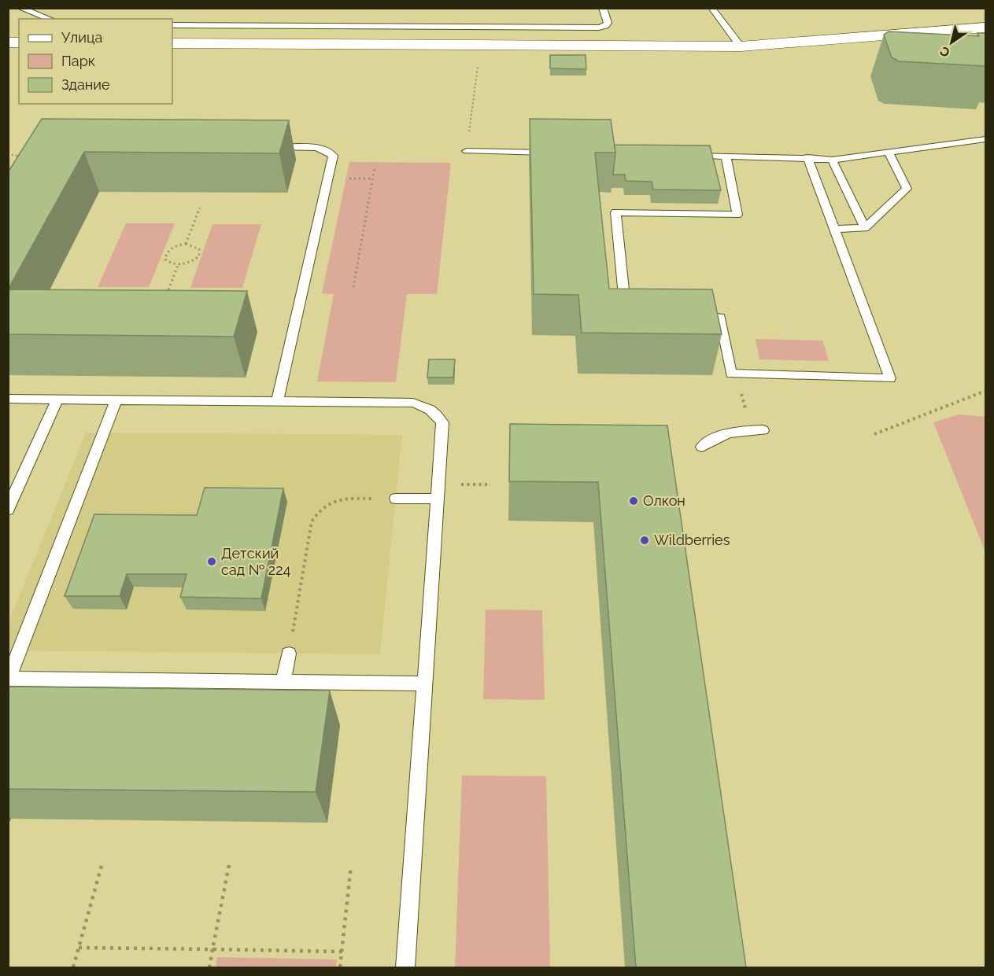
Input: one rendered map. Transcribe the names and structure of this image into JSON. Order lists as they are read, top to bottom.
{
  "places": ["Олкон", "Wildberries", "Детский сад № 224"],
  "legend": ["Улица", "Парк", "Здание"],
  "north": "bottom left"
}
